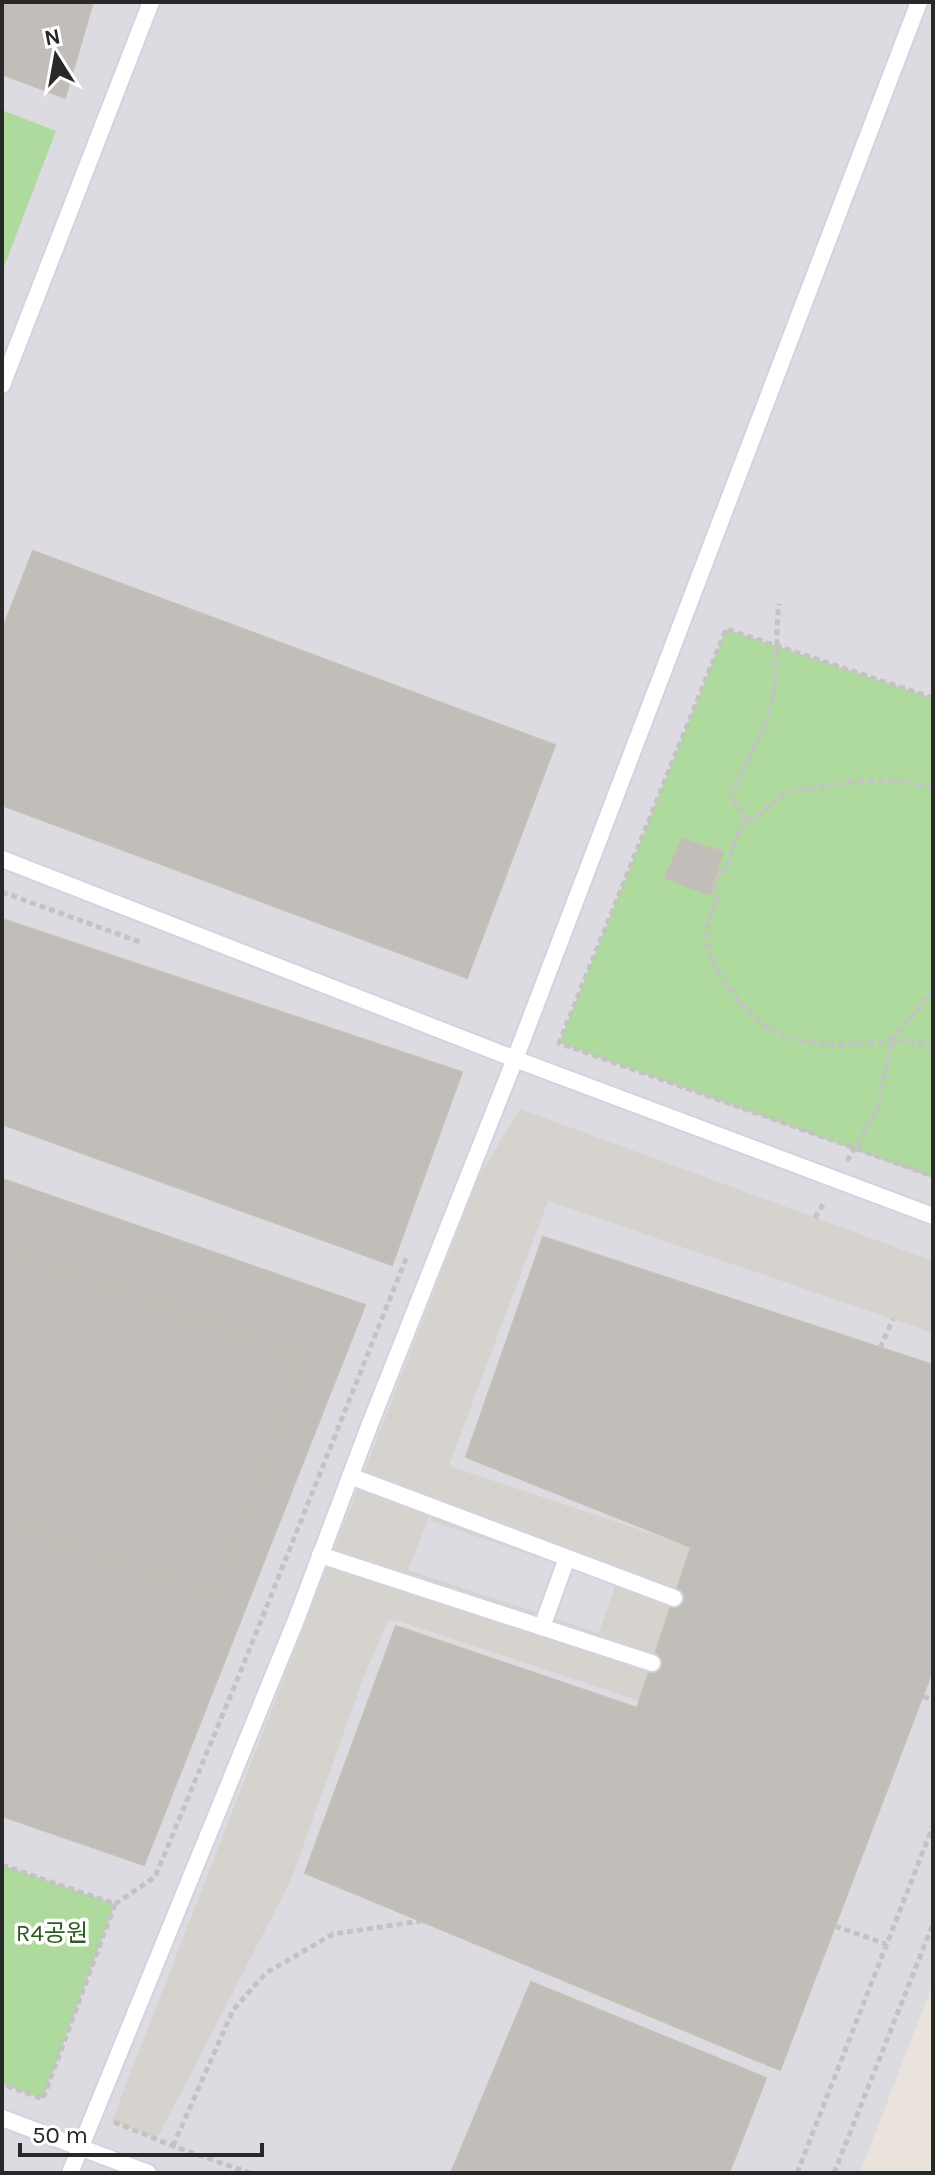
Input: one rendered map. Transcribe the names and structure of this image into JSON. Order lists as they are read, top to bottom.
{
  "parks": ["R4공원"],
  "scale_bar": "50 m",
  "north": "top"
}
